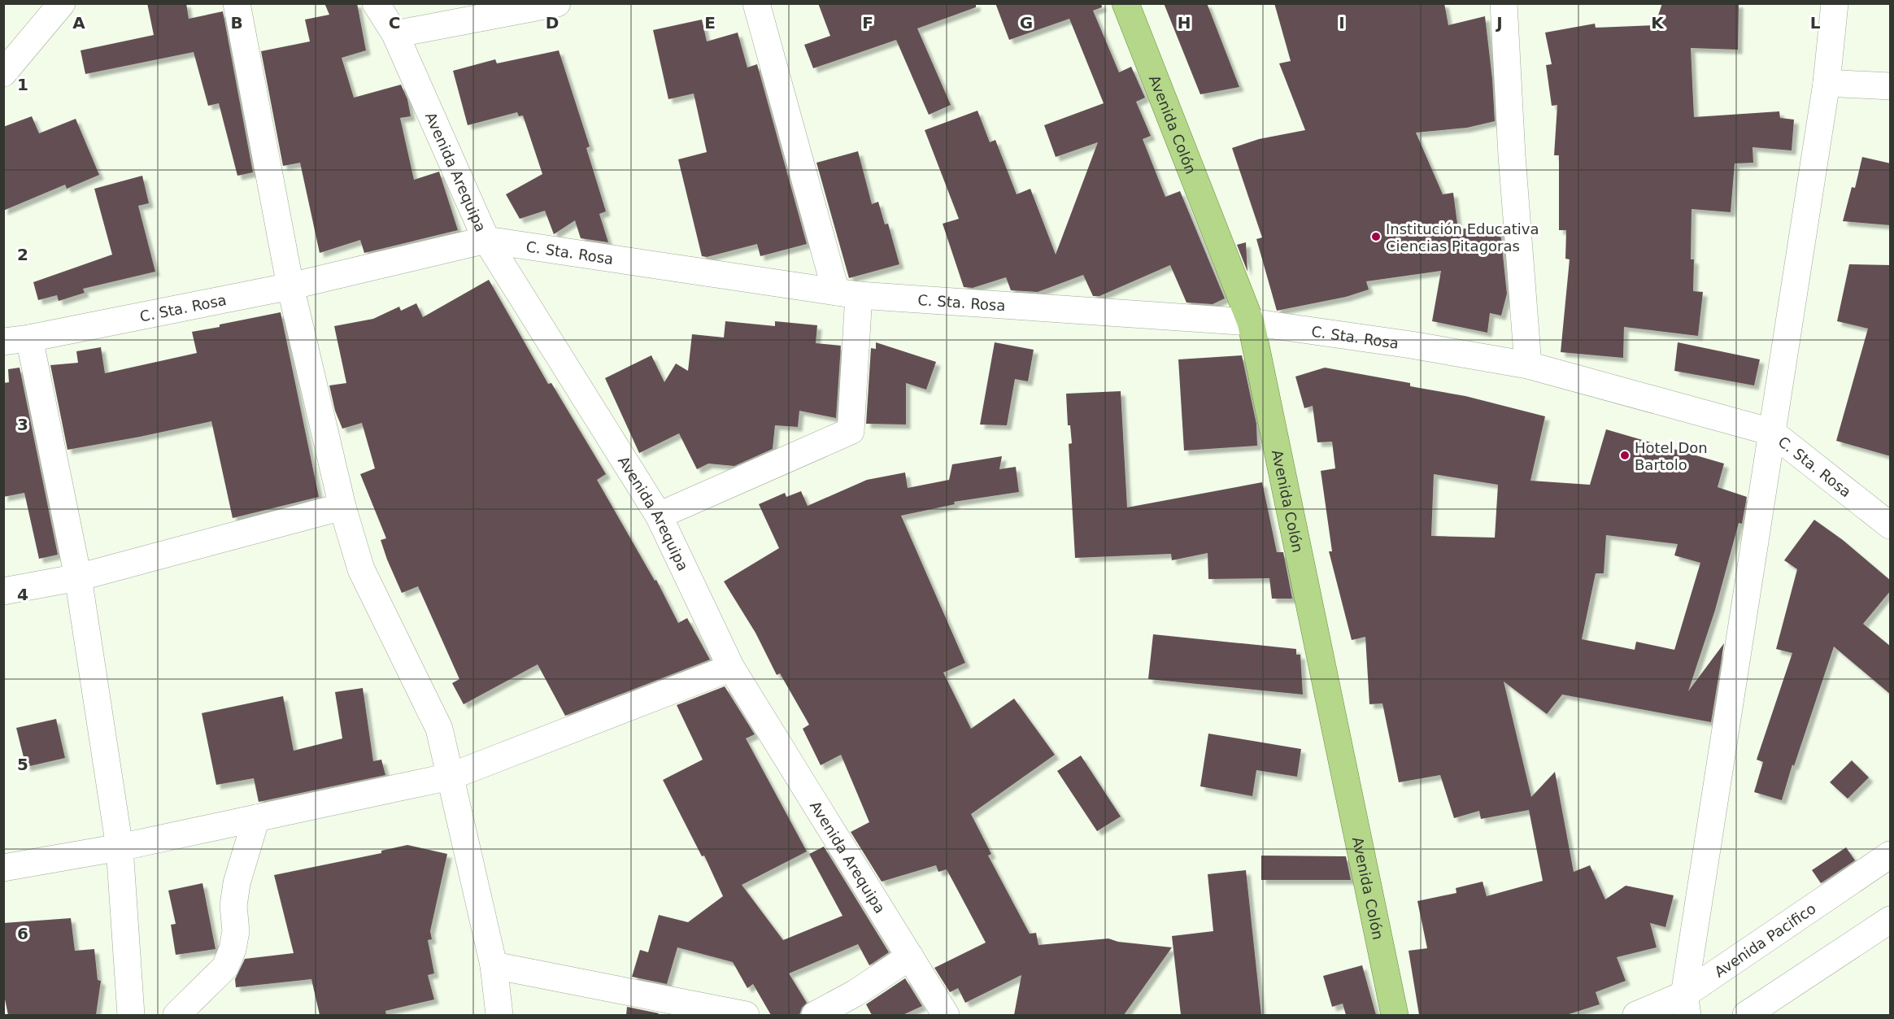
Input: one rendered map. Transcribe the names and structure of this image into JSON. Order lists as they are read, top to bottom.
{
  "streets": {
    "main road": ["Avenida Colón"],
    "street": ["Avenida Arequipa", "C. Sta. Rosa", "Avenida Pacifico"]
  },
  "crossings": [
    ["Avenida Colón", "C. Sta. Rosa"],
    ["Avenida Arequipa", "C. Sta. Rosa"]
  ],
  "places": ["Institución Educativa Ciencias Pitagoras", "Hotel Don Bartolo"],
  "grid": {
    "columns": [
      "A",
      "B",
      "C",
      "D",
      "E",
      "F",
      "G",
      "H",
      "I",
      "J",
      "K",
      "L"
    ],
    "rows": [
      "1",
      "2",
      "3",
      "4",
      "5",
      "6"
    ]
  }
}
